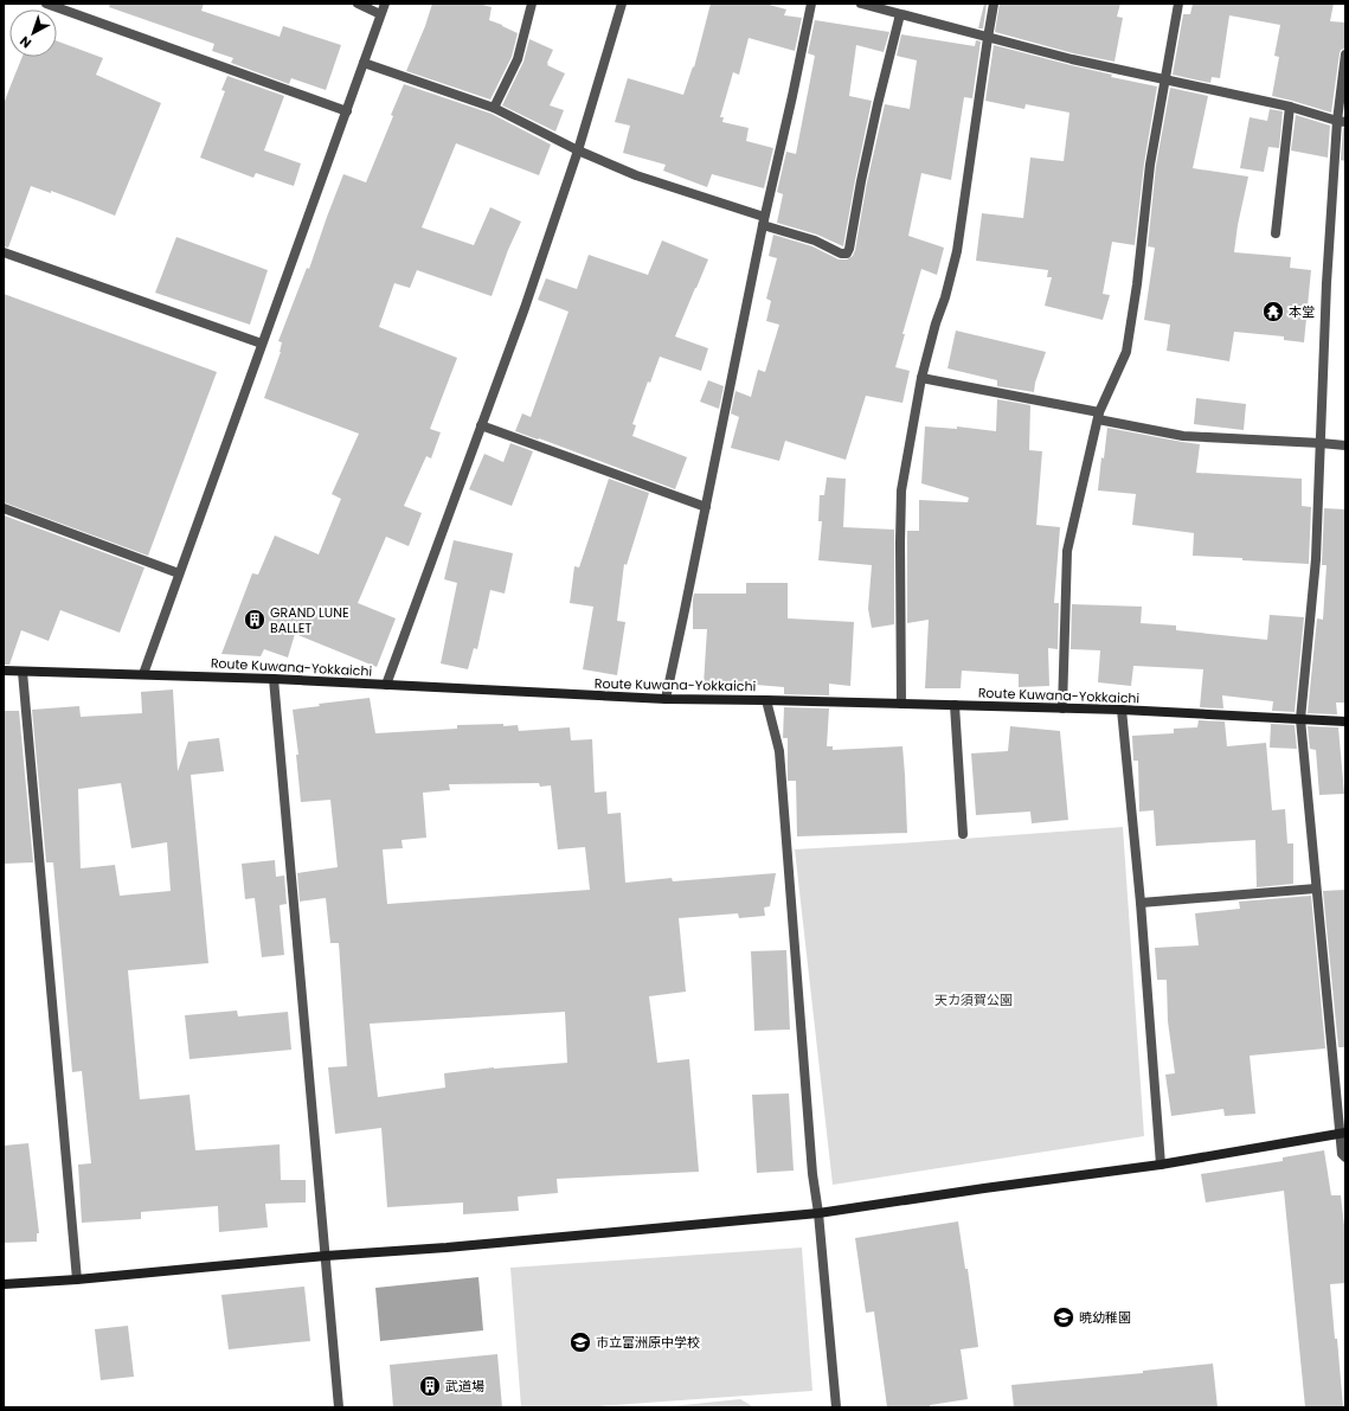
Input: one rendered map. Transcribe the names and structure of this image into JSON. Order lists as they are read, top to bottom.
{
  "streets": {
    "main road": ["Route Kuwana-Yokkaichi"]
  },
  "parks": ["天カ須賀公園"],
  "places": {
    "temple": ["本堂"],
    "building": ["GRAND LUNE BALLET", "武道場"],
    "school or university": ["暁幼稚園", "市立富洲原中学校"]
  },
  "north": "bottom left"
}
